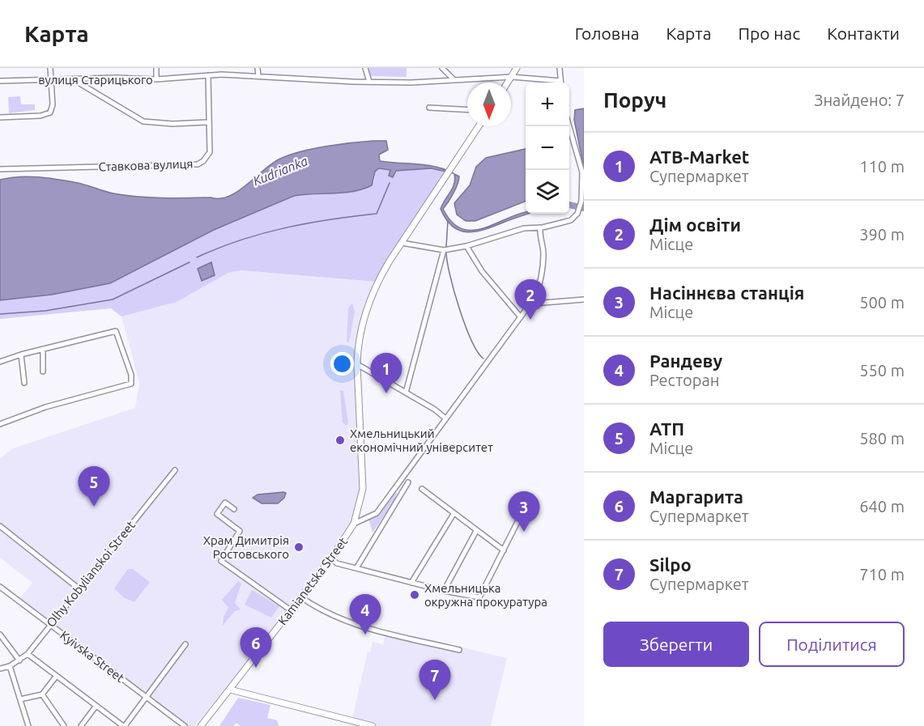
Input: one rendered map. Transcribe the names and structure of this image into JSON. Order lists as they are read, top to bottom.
{
  "streets": {
    "main road": ["Kamianetska Street"],
    "street": [
      "вулиця Старицького",
      "Ставкова вулиця",
      "Olhy Kobylianskoi Street",
      "Kyivska Street"
    ]
  },
  "crossings": [
    ["вулиця Старицького", "Ставкова вулиця"],
    ["Olhy Kobylianskoi Street", "Kyivska Street"]
  ],
  "water": ["Kudrianka"],
  "places": ["Хмельницький економічний університет", "Храм Димитрія Ростовського", "Хмельницька окружна прокуратура"],
  "north": "bottom",
  "page": {
    "header": "Карта",
    "nav": [
      "Головна",
      "Карта",
      "Про нас",
      "Контакти"
    ],
    "heading": ["Поруч", "Знайдено: 7"],
    "map_buttons": ["+", "−"],
    "list": [
      {
        "mark": "1",
        "name": "ATB-Market",
        "note": "Супермаркет",
        "value": "110 m"
      },
      {
        "mark": "2",
        "name": "Дім освіти",
        "note": "Місце",
        "value": "390 m"
      },
      {
        "mark": "3",
        "name": "Насіннєва станція",
        "note": "Місце",
        "value": "500 m"
      },
      {
        "mark": "4",
        "name": "Рандеву",
        "note": "Ресторан",
        "value": "550 m"
      },
      {
        "mark": "5",
        "name": "АТП",
        "note": "Місце",
        "value": "580 m"
      },
      {
        "mark": "6",
        "name": "Маргарита",
        "note": "Супермаркет",
        "value": "640 m"
      },
      {
        "mark": "7",
        "name": "Silpo",
        "note": "Супермаркет",
        "value": "710 m"
      }
    ],
    "pins": [
      "2",
      "1",
      "5",
      "3",
      "4",
      "6",
      "7"
    ],
    "buttons": ["Зберегти", "Поділитися"]
  }
}
